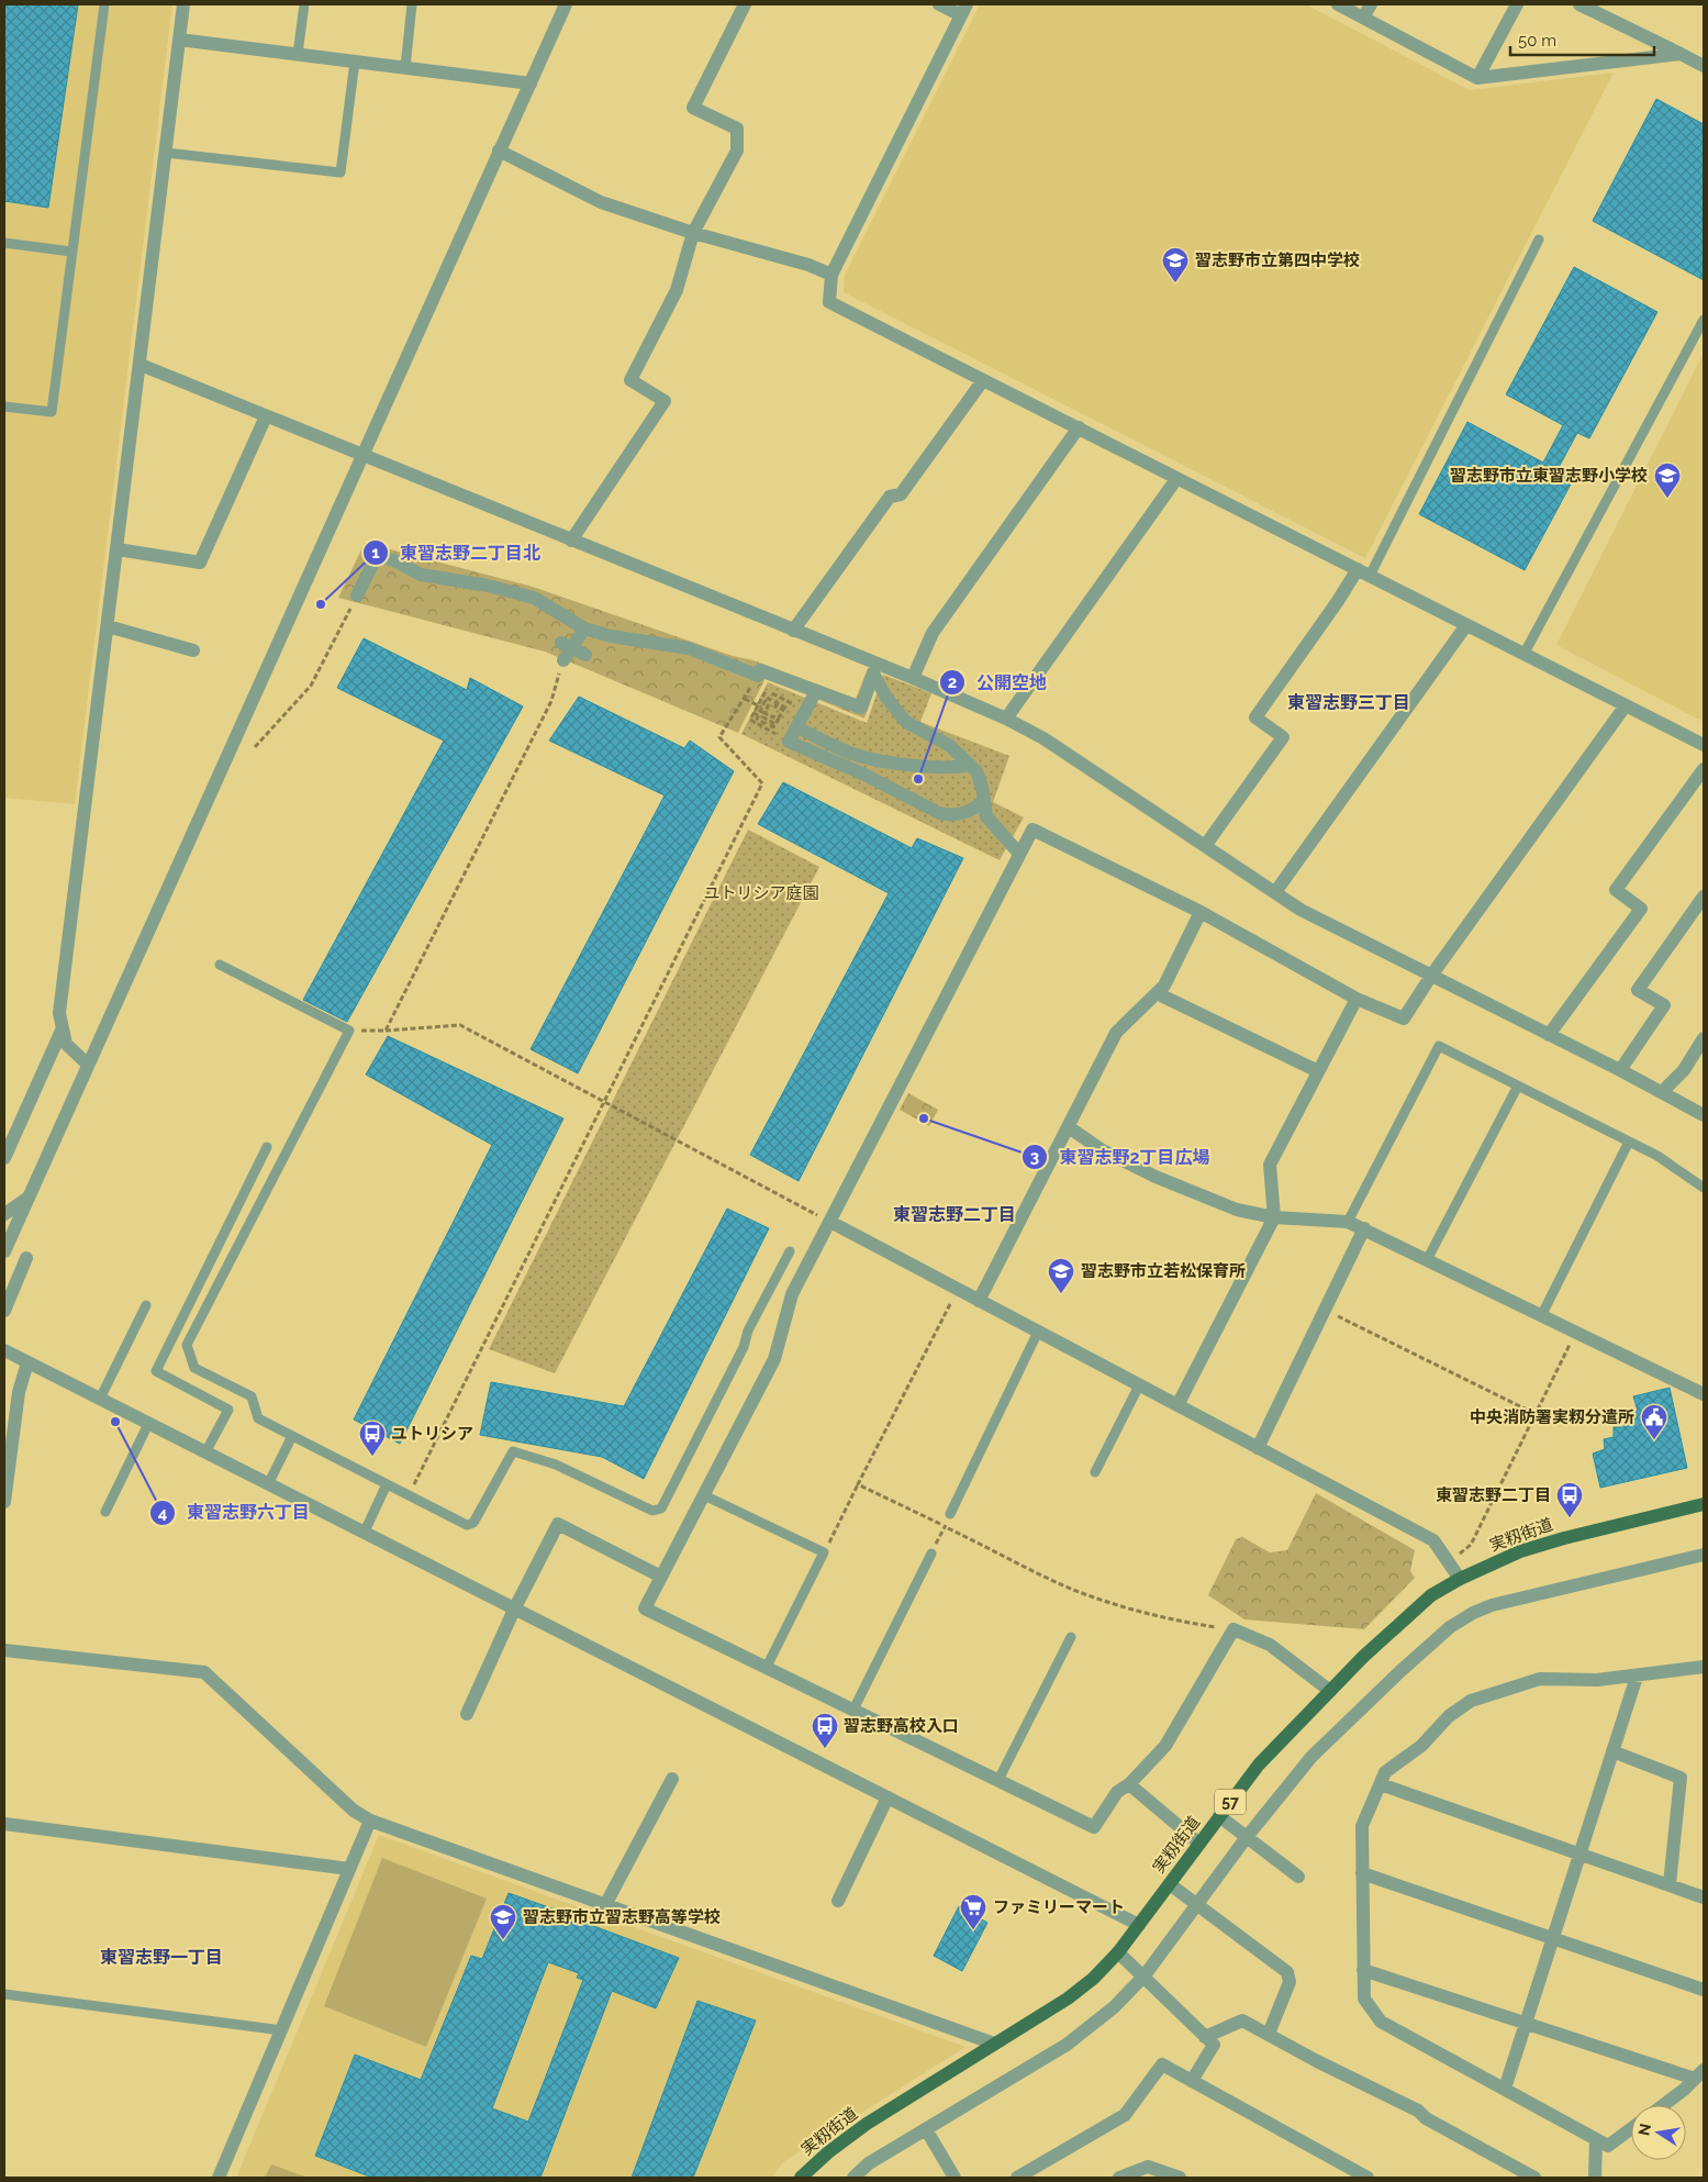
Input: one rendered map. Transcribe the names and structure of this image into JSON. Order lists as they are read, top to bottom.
{
  "streets": {
    "main road": ["実籾街道", "57"]
  },
  "districts": ["東習志野三丁目", "東習志野二丁目", "東習志野一丁目"],
  "parks": ["ユトリシア庭園"],
  "places": {
    "school or university": [
      "習志野市立第四中学校",
      "習志野市立東習志野小学校",
      "習志野市立若松保育所",
      "習志野市立習志野高等学校"
    ],
    "other": [
      "東習志野二丁目北",
      "公開空地",
      "東習志野2丁目広場",
      "東習志野六丁目"
    ],
    "public building": ["中央消防署実籾分遣所"],
    "bus stop": ["ユトリシア", "東習志野二丁目", "習志野高校入口"],
    "supermarket": ["ファミリーマート"]
  },
  "scale_bar": "50 m",
  "north": "left"
}
